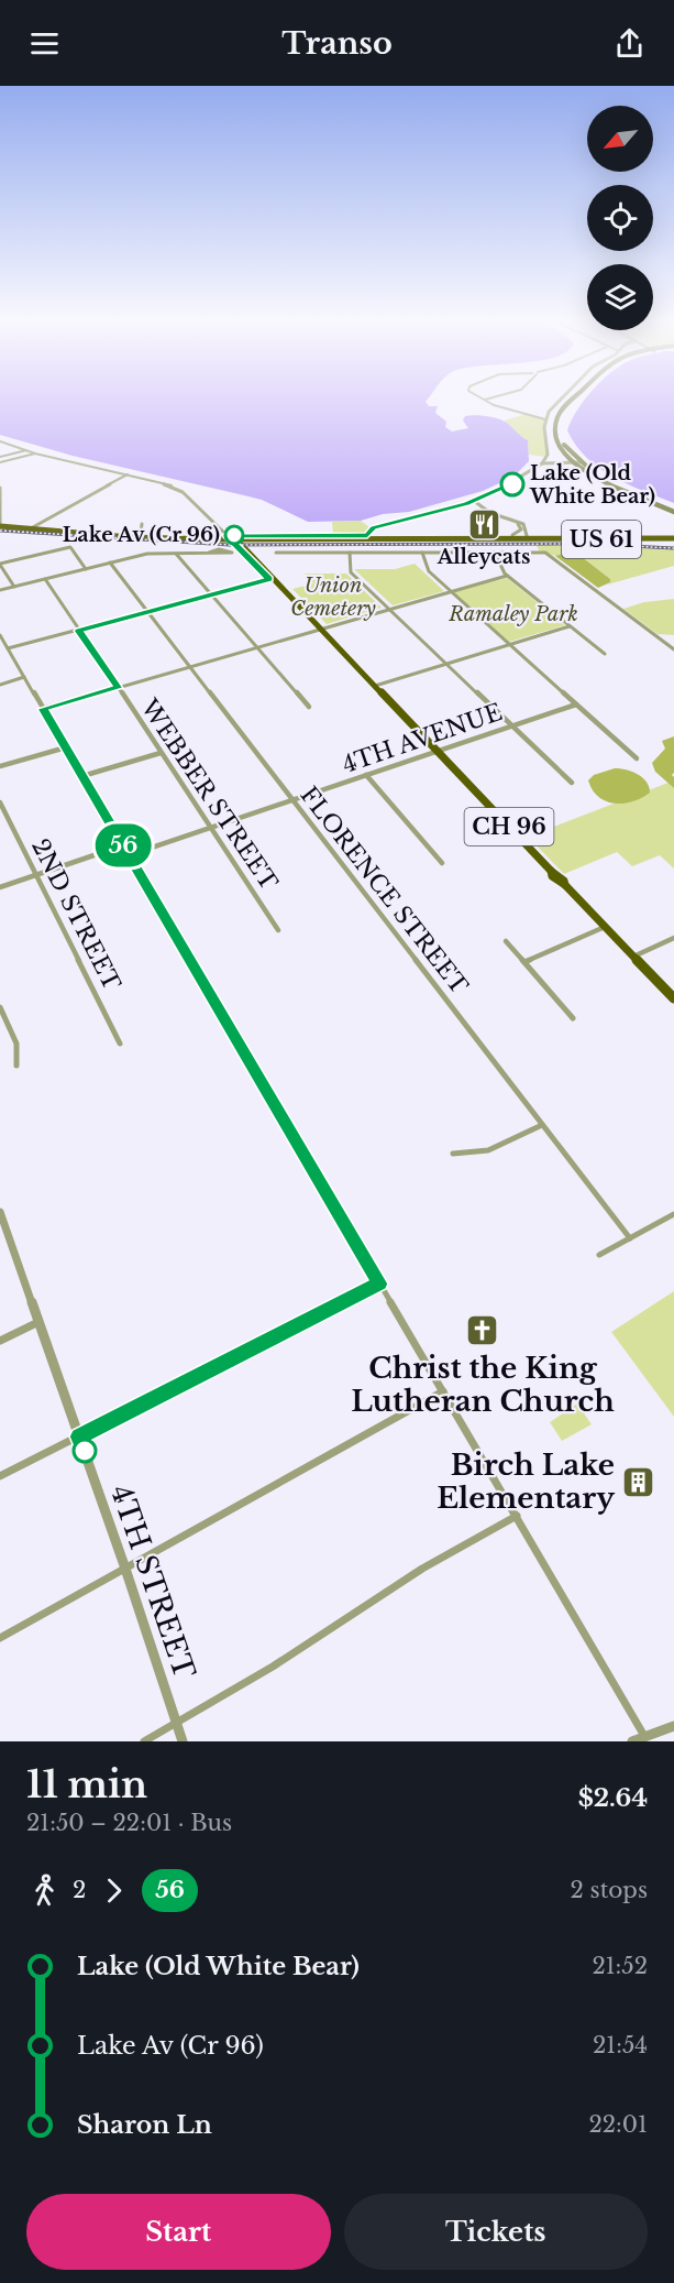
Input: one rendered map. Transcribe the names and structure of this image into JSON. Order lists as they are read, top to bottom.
{
  "streets": {
    "main road": ["US 61", "CH 96"],
    "street": [
      "4TH AVENUE",
      "WEBBER STREET",
      "FLORENCE STREET",
      "2ND STREET",
      "4TH STREET"
    ]
  },
  "crossings": [
    ["US 61", "CH 96"],
    ["4TH AVENUE", "WEBBER STREET"],
    ["4TH AVENUE", "CH 96"],
    ["4TH AVENUE", "FLORENCE STREET"]
  ],
  "parks": ["Union Cemetery", "Ramaley Park"],
  "places": {
    "other": ["Lake (Old White Bear)", "Lake Av (Cr 96)"],
    "restaurant": ["Alleycats"],
    "church": ["Christ the King Lutheran Church"],
    "building": ["Birch Lake Elementary"]
  },
  "lines": ["bus line 56"],
  "north": "bottom left",
  "page": {
    "header": "Transo",
    "on_map": "56",
    "heading": ["11 min", "21:50 – 22:01 · Bus", "$2.64"],
    "legs": ["2", "56", "2 stops"],
    "list": [
      {
        "name": "Lake (Old White Bear)",
        "value": "21:52"
      },
      {
        "name": "Lake Av (Cr 96)",
        "value": "21:54"
      },
      {
        "name": "Sharon Ln",
        "value": "22:01"
      }
    ],
    "buttons": ["Start", "Tickets"]
  }
}
